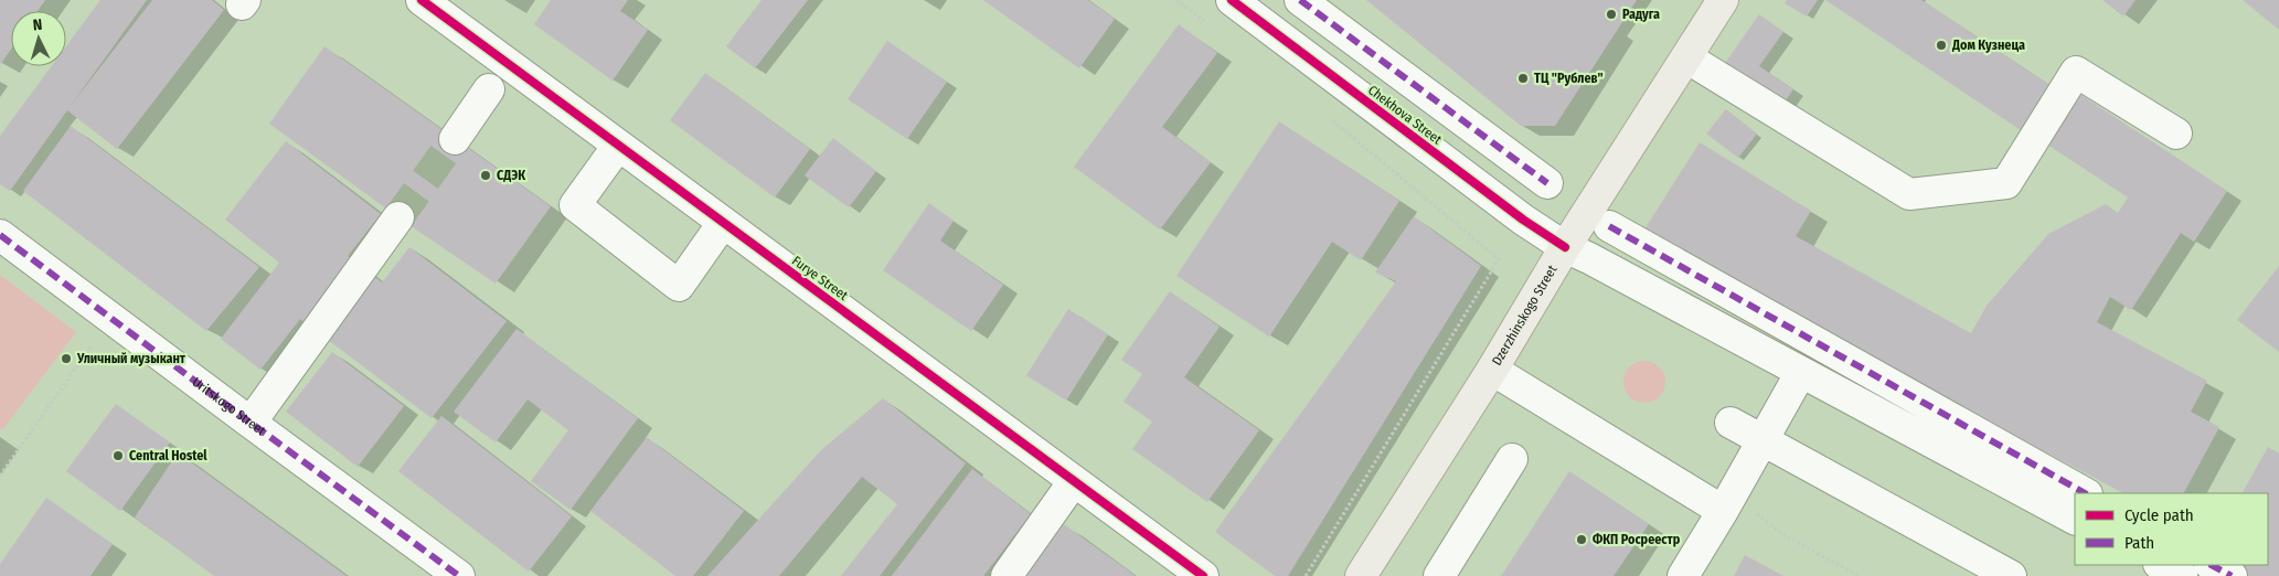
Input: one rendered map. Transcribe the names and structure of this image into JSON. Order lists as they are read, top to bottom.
{
  "streets": {
    "main road": ["Dzerzhinskogo Street"],
    "street": ["Chekhova Street", "Furye Street", "Uritskogo Street"]
  },
  "crossings": [
    ["Chekhova Street", "Dzerzhinskogo Street"]
  ],
  "places": [
    "Радуга",
    "Дом Кузнеца",
    "ТЦ \"Рублев\"",
    "СДЭК",
    "Уличный музыкант",
    "Central Hostel",
    "ФКП Росреестр"
  ],
  "legend": ["Cycle path", "Path"],
  "north": "top"
}
